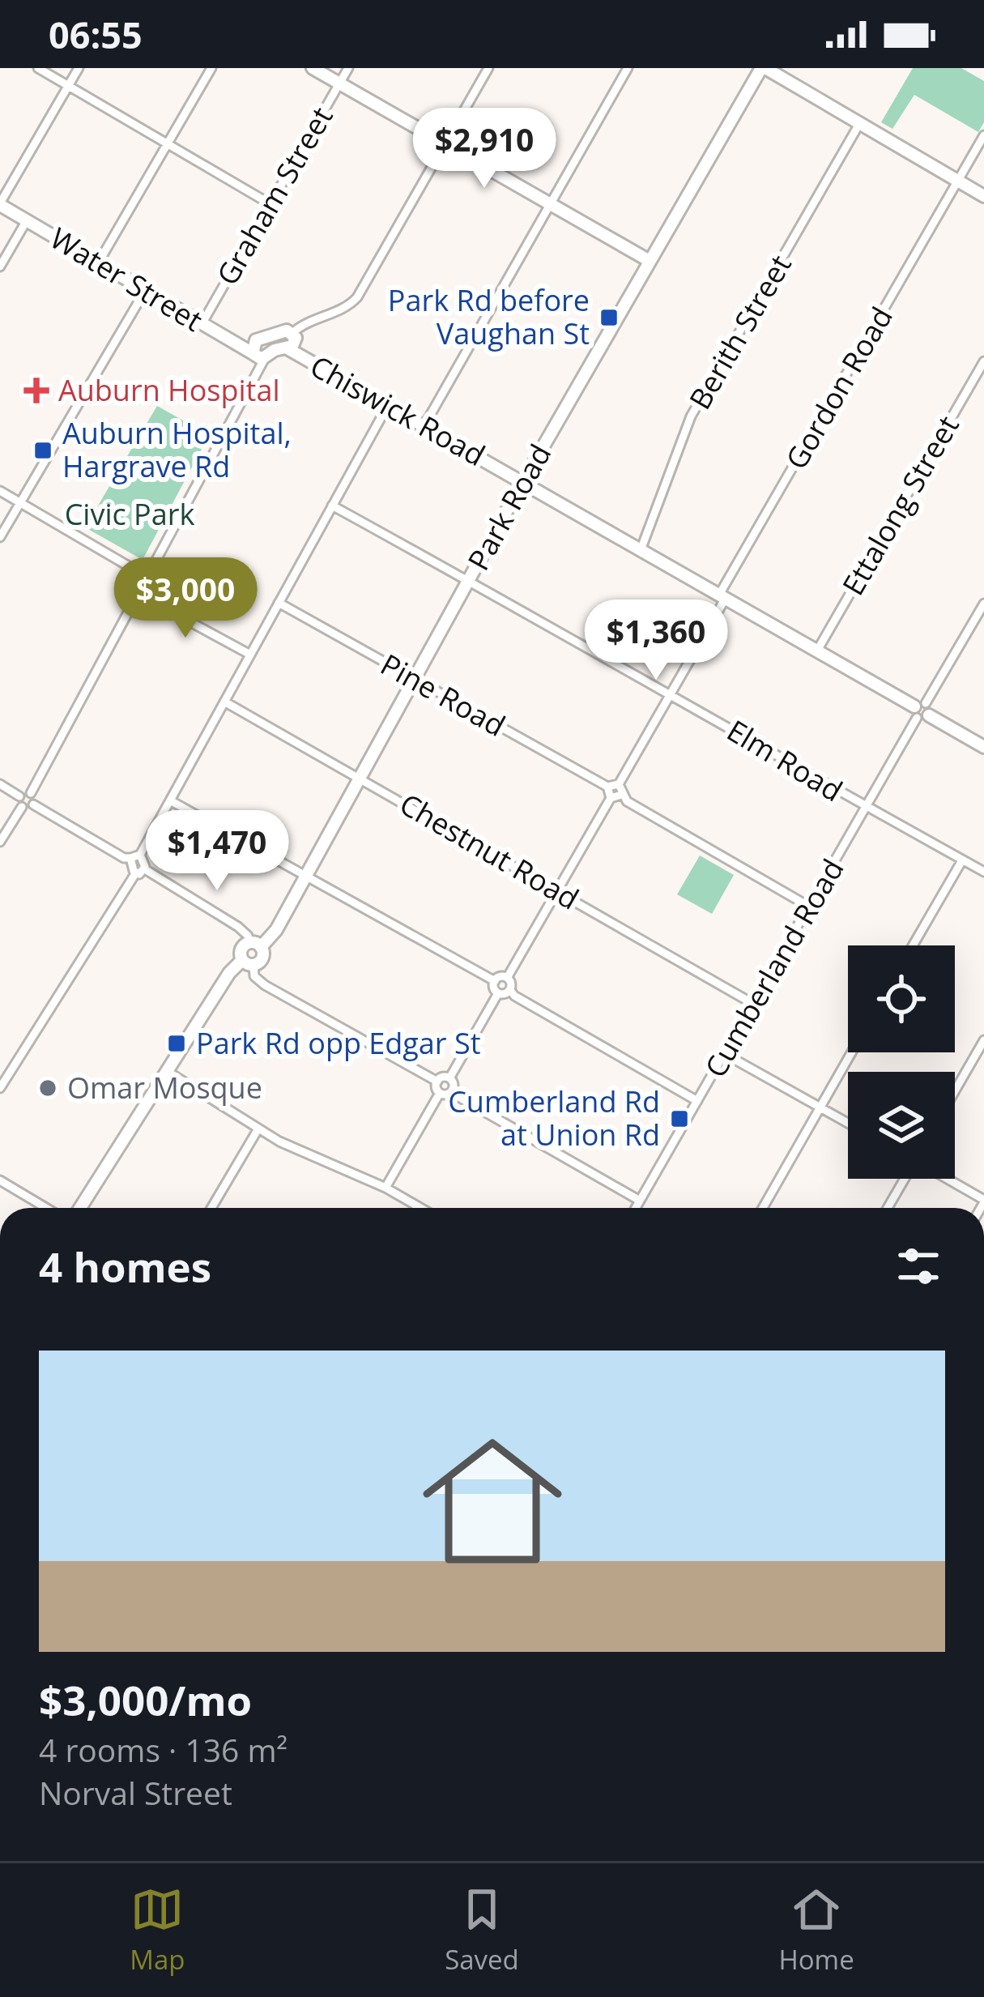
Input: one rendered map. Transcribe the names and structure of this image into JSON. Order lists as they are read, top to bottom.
{
  "streets": {
    "street": [
      "Graham Street",
      "Water Street",
      "Berith Street",
      "Gordon Road",
      "Chiswick Road",
      "Ettalong Street",
      "Park Road",
      "Pine Road",
      "Elm Road",
      "Chestnut Road",
      "Cumberland Road"
    ]
  },
  "crossings": [
    ["Graham Street", "Water Street"],
    ["Berith Street", "Chiswick Road"],
    ["Gordon Road", "Chiswick Road"],
    ["Gordon Road", "Elm Road"],
    ["Chiswick Road", "Ettalong Street"],
    ["Chiswick Road", "Park Road"],
    ["Chiswick Road", "Cumberland Road"],
    ["Park Road", "Pine Road"],
    ["Park Road", "Elm Road"],
    ["Park Road", "Chestnut Road"],
    ["Elm Road", "Cumberland Road"],
    ["Chestnut Road", "Cumberland Road"]
  ],
  "parks": ["Civic Park"],
  "places": {
    "transit": [
      "Park Rd before Vaughan St",
      "Auburn Hospital, Hargrave Rd",
      "Park Rd opp Edgar St",
      "Cumberland Rd at Union Rd"
    ],
    "health": ["Auburn Hospital"],
    "other": ["Omar Mosque"]
  },
  "page": {
    "status": "06:55",
    "price": [
      "$2,910",
      "$3,000",
      "$1,360",
      "$1,470"
    ],
    "heading": "4 homes",
    "list": [
      {
        "name": "$3,000/mo",
        "note": "4 rooms · 136 m² · Norval Street"
      }
    ],
    "tabs": ["Map", "Saved", "Home"]
  }
}
